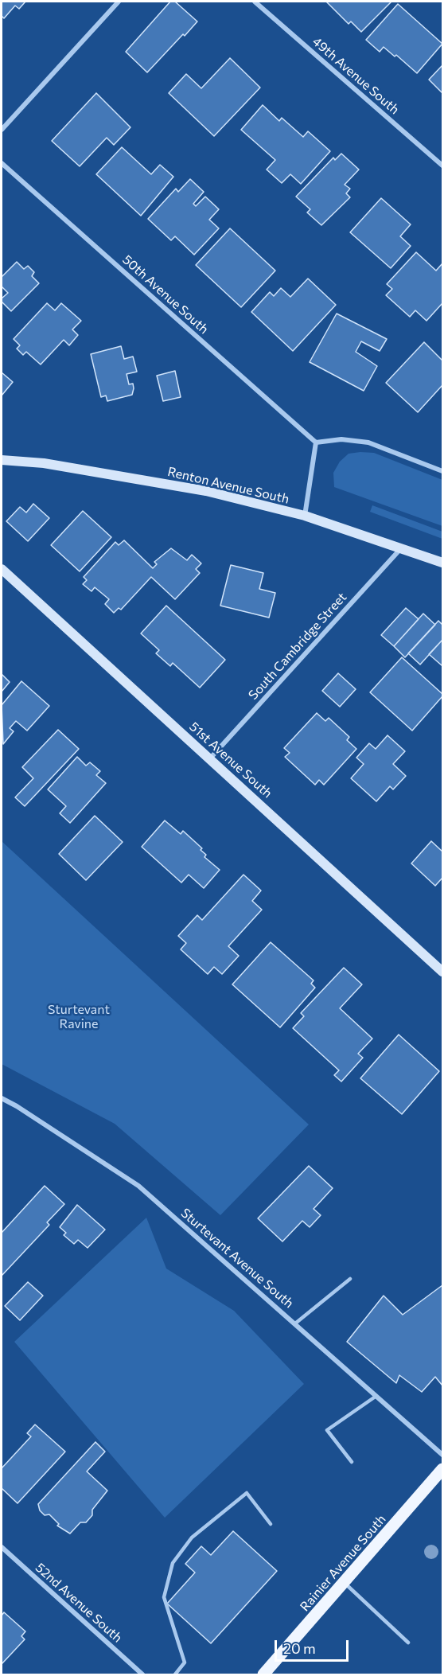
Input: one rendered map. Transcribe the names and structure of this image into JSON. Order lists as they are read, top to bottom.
{
  "streets": {
    "main road": ["Rainier Avenue South"],
    "street": [
      "49th Avenue South",
      "50th Avenue South",
      "Renton Avenue South",
      "South Cambridge Street",
      "51st Avenue South",
      "Sturtevant Avenue South",
      "52nd Avenue South"
    ]
  },
  "crossings": [
    ["Renton Avenue South", "South Cambridge Street"],
    ["South Cambridge Street", "51st Avenue South"]
  ],
  "parks": ["Sturtevant Ravine"],
  "scale_bar": "20 m"
}
